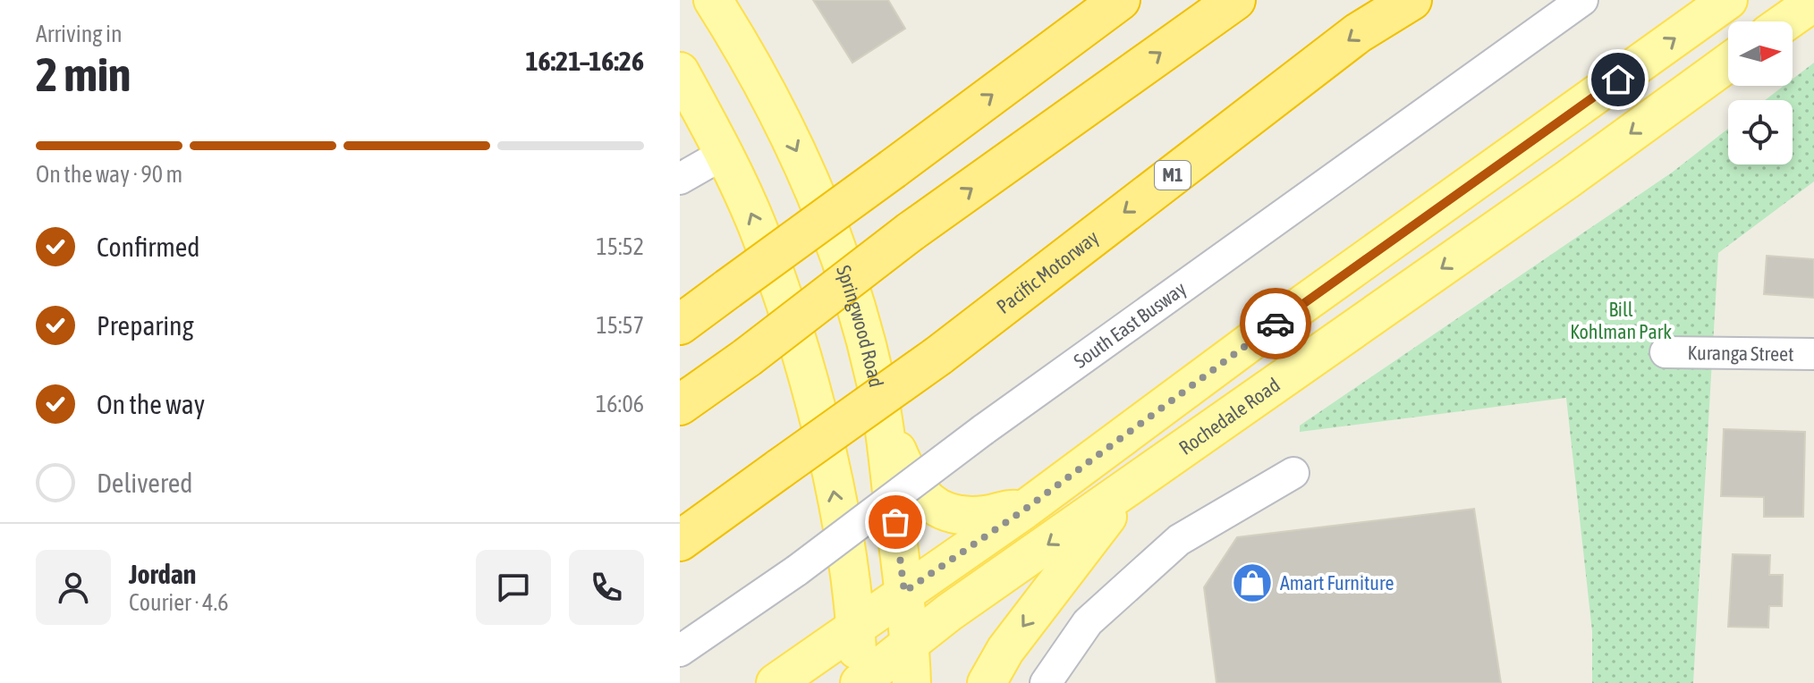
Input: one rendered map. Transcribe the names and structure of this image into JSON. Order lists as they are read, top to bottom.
{
  "streets": {
    "highway": ["M1", "Pacific Motorway"],
    "main road": ["Springwood Road", "Rochedale Road"],
    "street": ["South East Busway", "Kuranga Street"]
  },
  "crossings": [
    ["Springwood Road", "Rochedale Road"]
  ],
  "parks": ["Bill Kohlman Park"],
  "places": {
    "shop": ["Amart Furniture"]
  },
  "north": "right",
  "page": {
    "heading": ["2 min", "Arriving in", "16:21–16:26"],
    "panel": ["Jordan", "Courier · 4.6"],
    "bar": "On the way · 90 m",
    "list": [
      ["Confirmed", "15:52"],
      ["Preparing", "15:57"],
      ["On the way", "16:06"],
      "Delivered"
    ]
  }
}
